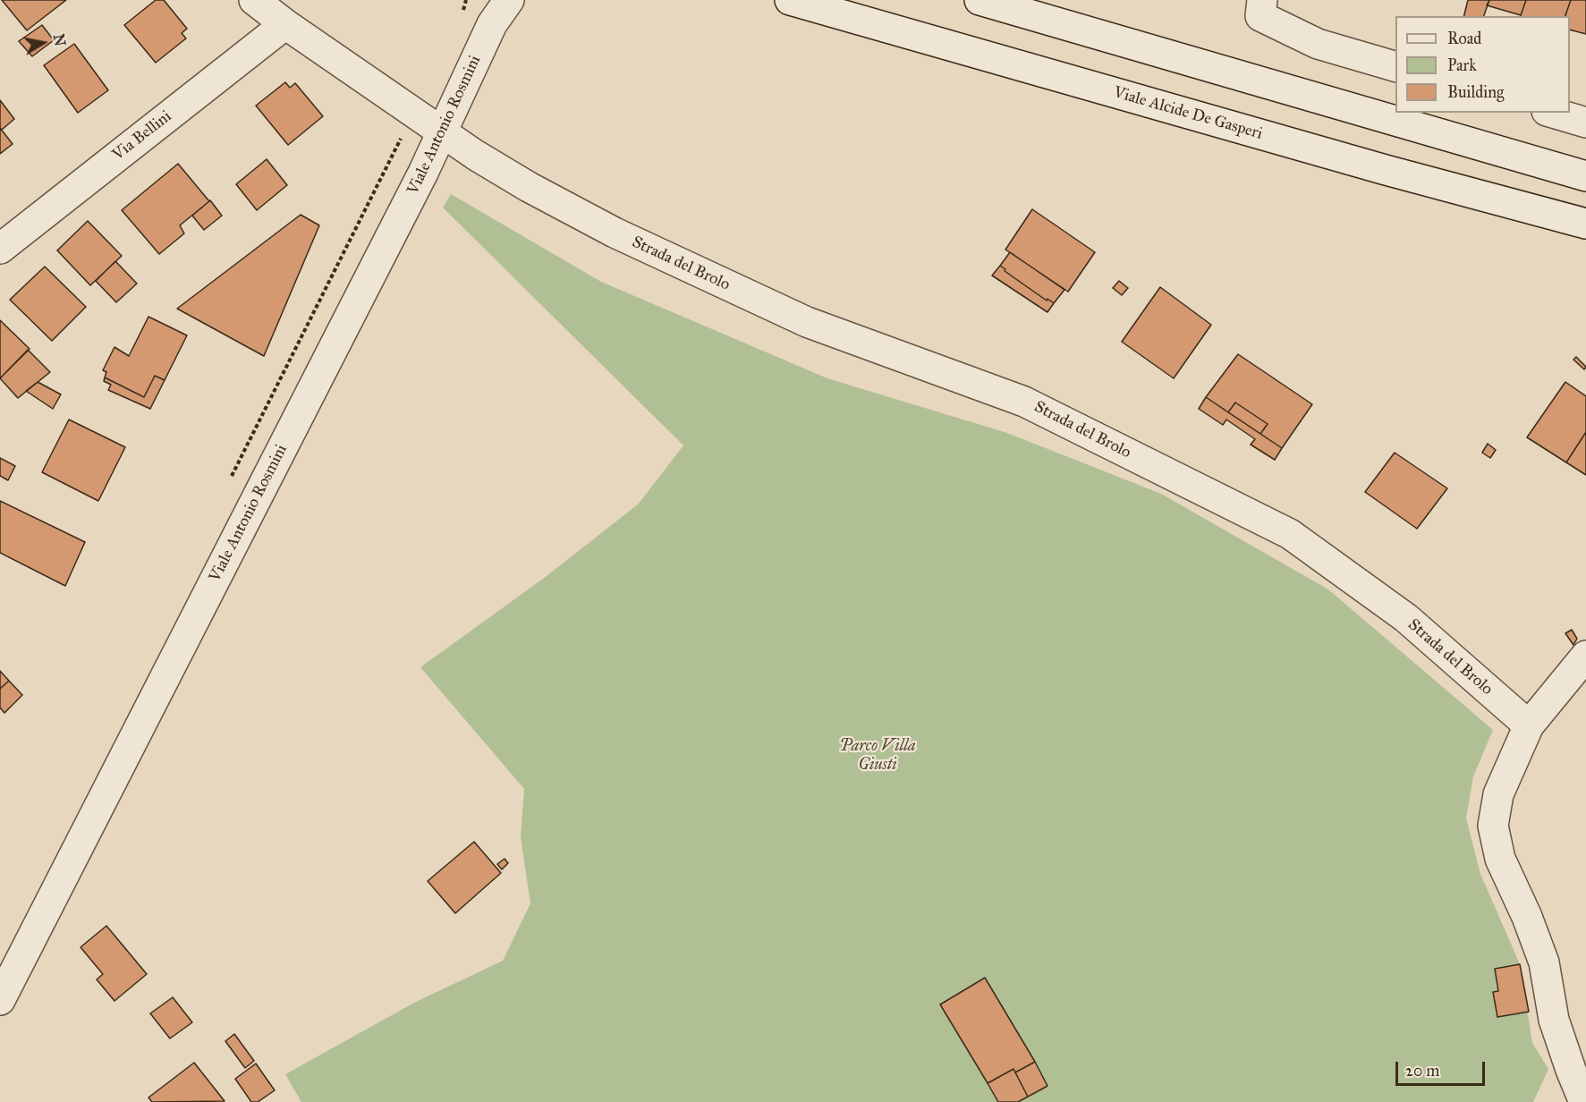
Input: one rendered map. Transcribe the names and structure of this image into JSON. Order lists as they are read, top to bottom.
{
  "streets": {
    "street": [
      "Viale Alcide De Gasperi",
      "Viale Antonio Rosmini",
      "Via Bellini",
      "Strada del Brolo"
    ]
  },
  "crossings": [
    ["Viale Antonio Rosmini", "Strada del Brolo"],
    ["Via Bellini", "Strada del Brolo"]
  ],
  "parks": ["Parco Villa Giusti"],
  "legend": ["Road", "Park", "Building"],
  "scale_bar": "20 m",
  "north": "right"
}
